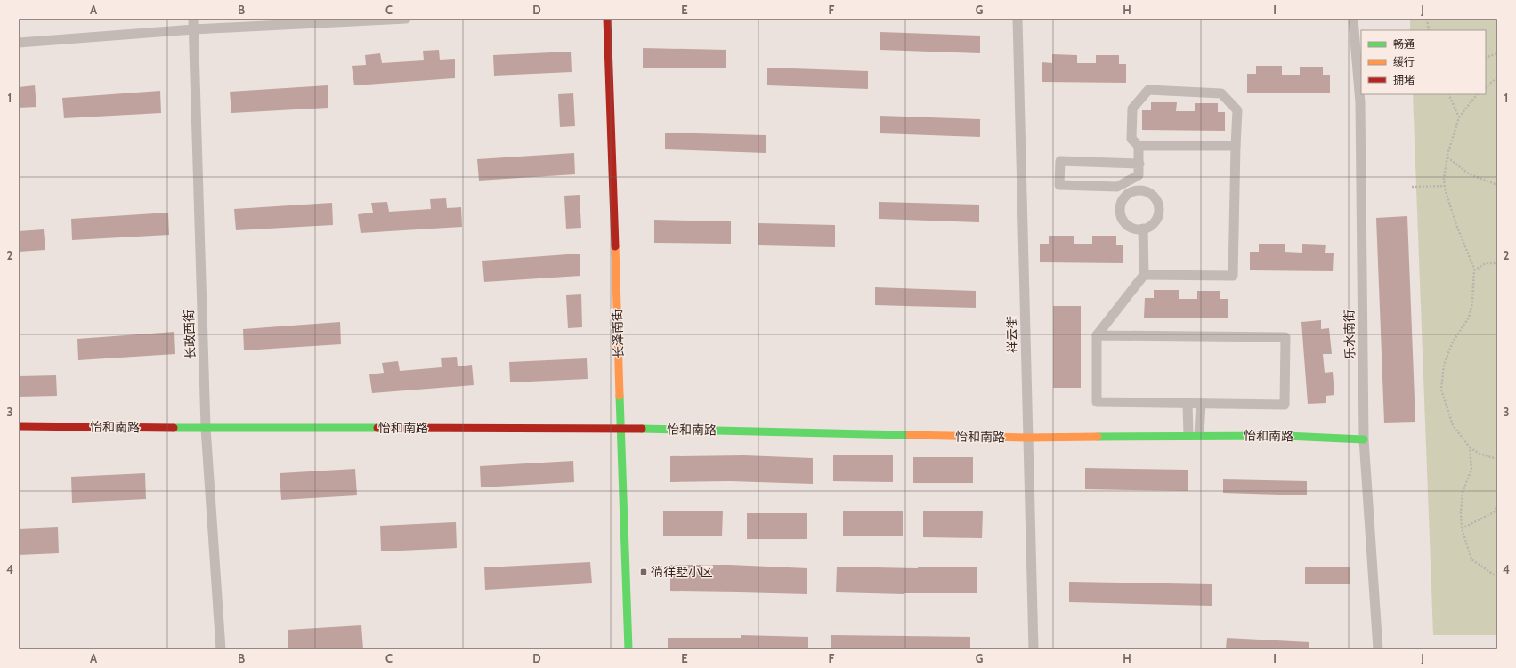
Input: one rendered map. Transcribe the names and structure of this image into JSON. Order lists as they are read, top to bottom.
{
  "streets": {
    "street": [
      "长泽南街",
      "长政西街",
      "祥云街",
      "乐水南街",
      "怡和南路"
    ]
  },
  "crossings": [
    ["长泽南街", "怡和南路"],
    ["长政西街", "怡和南路"],
    ["祥云街", "怡和南路"],
    ["乐水南街", "怡和南路"]
  ],
  "places": {
    "transit": ["徜徉墅小区"]
  },
  "legend": ["畅通", "缓行", "拥堵"],
  "grid": {
    "columns": [
      "A",
      "B",
      "C",
      "D",
      "E",
      "F",
      "G",
      "H",
      "I",
      "J"
    ],
    "rows": [
      "1",
      "2",
      "3",
      "4"
    ]
  }
}
